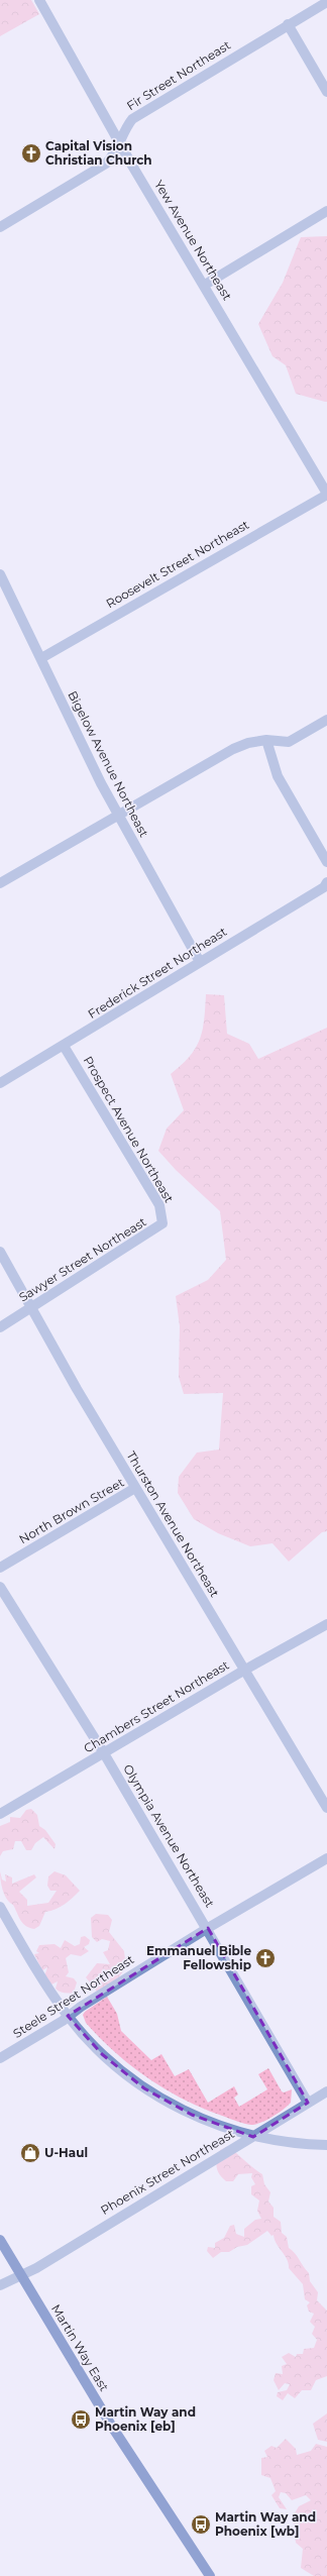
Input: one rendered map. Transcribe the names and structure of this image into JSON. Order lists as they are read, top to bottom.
{
  "streets": {
    "main road": ["Martin Way East"],
    "street": [
      "Fir Street Northeast",
      "Yew Avenue Northeast",
      "Roosevelt Street Northeast",
      "Bigelow Avenue Northeast",
      "Frederick Street Northeast",
      "Prospect Avenue Northeast",
      "Sawyer Street Northeast",
      "North Brown Street",
      "Thurston Avenue Northeast",
      "Chambers Street Northeast",
      "Olympia Avenue Northeast",
      "Steele Street Northeast",
      "Phoenix Street Northeast"
    ]
  },
  "crossings": [
    ["Fir Street Northeast", "Yew Avenue Northeast"],
    ["Yew Avenue Northeast", "Roosevelt Street Northeast"],
    ["Roosevelt Street Northeast", "Bigelow Avenue Northeast"],
    ["Bigelow Avenue Northeast", "Frederick Street Northeast"],
    ["Frederick Street Northeast", "Prospect Avenue Northeast"],
    ["Prospect Avenue Northeast", "Sawyer Street Northeast"],
    ["Sawyer Street Northeast", "Thurston Avenue Northeast"],
    ["North Brown Street", "Thurston Avenue Northeast"],
    ["Thurston Avenue Northeast", "Chambers Street Northeast"],
    ["Chambers Street Northeast", "Olympia Avenue Northeast"],
    ["Olympia Avenue Northeast", "Steele Street Northeast"],
    ["Olympia Avenue Northeast", "Phoenix Street Northeast"],
    ["Phoenix Street Northeast", "Martin Way East"]
  ],
  "places": {
    "church": ["Capital Vision Christian Church", "Emmanuel Bible Fellowship"],
    "shop": ["U-Haul"],
    "bus stop": ["Martin Way and Phoenix [eb]", "Martin Way and Phoenix [wb]"]
  }
}
